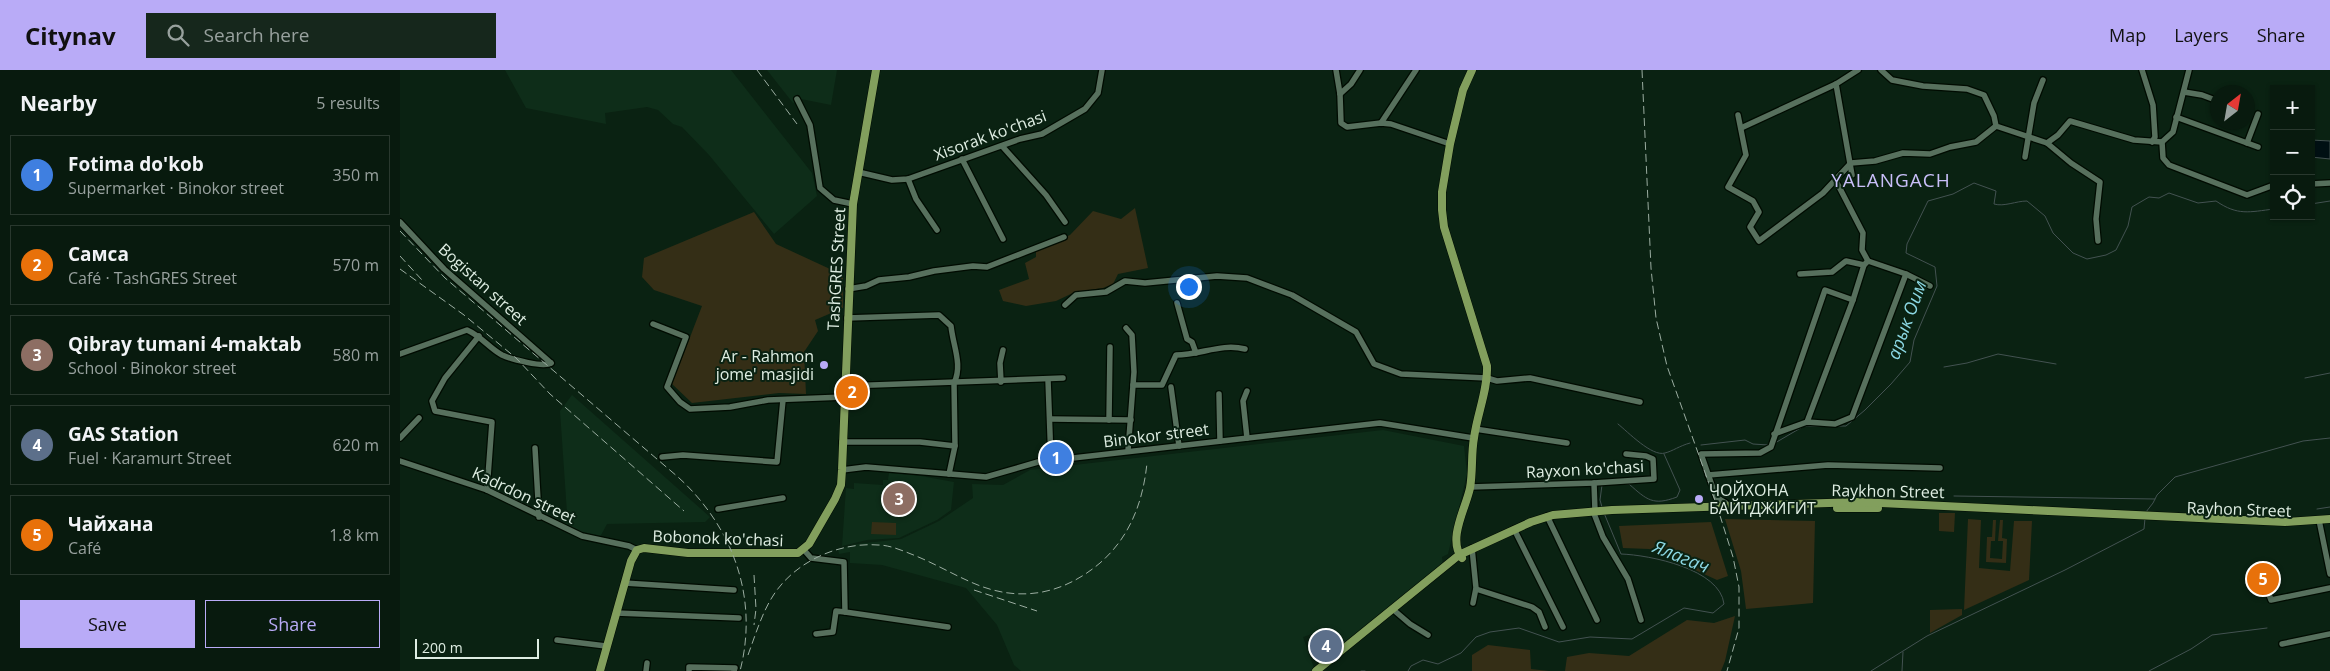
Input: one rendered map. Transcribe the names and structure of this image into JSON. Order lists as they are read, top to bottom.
{
  "streets": {
    "main road": [
      "TashGRES Street",
      "Raykhon Street",
      "Rayhon Street",
      "Bobonok ko'chasi"
    ],
    "street": [
      "Xisorak ko'chasi",
      "Bogistan street",
      "Binokor street",
      "Rayxon ko'chasi",
      "Kadrdon street"
    ]
  },
  "crossings": [
    ["Xisorak ko'chasi", "TashGRES Street"],
    ["TashGRES Street", "Binokor street"],
    ["TashGRES Street", "Bobonok ko'chasi"],
    ["Binokor street", "Bobonok ko'chasi"],
    ["Raykhon Street", "Rayhon Street"],
    ["Kadrdon street", "Bobonok ko'chasi"]
  ],
  "districts": ["YALANGACH"],
  "water": ["арык Оим", "Ялагач"],
  "places": ["Ar - Rahmon jome' masjidi", "ЧОЙХОНА БАЙТДЖИГИТ"],
  "scale_bar": "200 m",
  "north": "top right",
  "page": {
    "header": "Citynav",
    "search": "Search here",
    "nav": ["Map", "Layers", "Share"],
    "heading": ["Nearby", "5 results"],
    "map_buttons": ["+", "−"],
    "list": [
      {
        "mark": "1",
        "name": "Fotima do'kob",
        "note": "Supermarket · Binokor street",
        "value": "350 m"
      },
      {
        "mark": "2",
        "name": "Самса",
        "note": "Café · TashGRES Street",
        "value": "570 m"
      },
      {
        "mark": "3",
        "name": "Qibray tumani 4-maktab",
        "note": "School · Binokor street",
        "value": "580 m"
      },
      {
        "mark": "4",
        "name": "GAS Station",
        "note": "Fuel · Karamurt Street",
        "value": "620 m"
      },
      {
        "mark": "5",
        "name": "Чайхана",
        "note": "Café",
        "value": "1.8 km"
      }
    ],
    "pins": [
      "2",
      "1",
      "3",
      "5",
      "4"
    ],
    "buttons": ["Save", "Share"],
    "scale": "200 m"
  }
}
